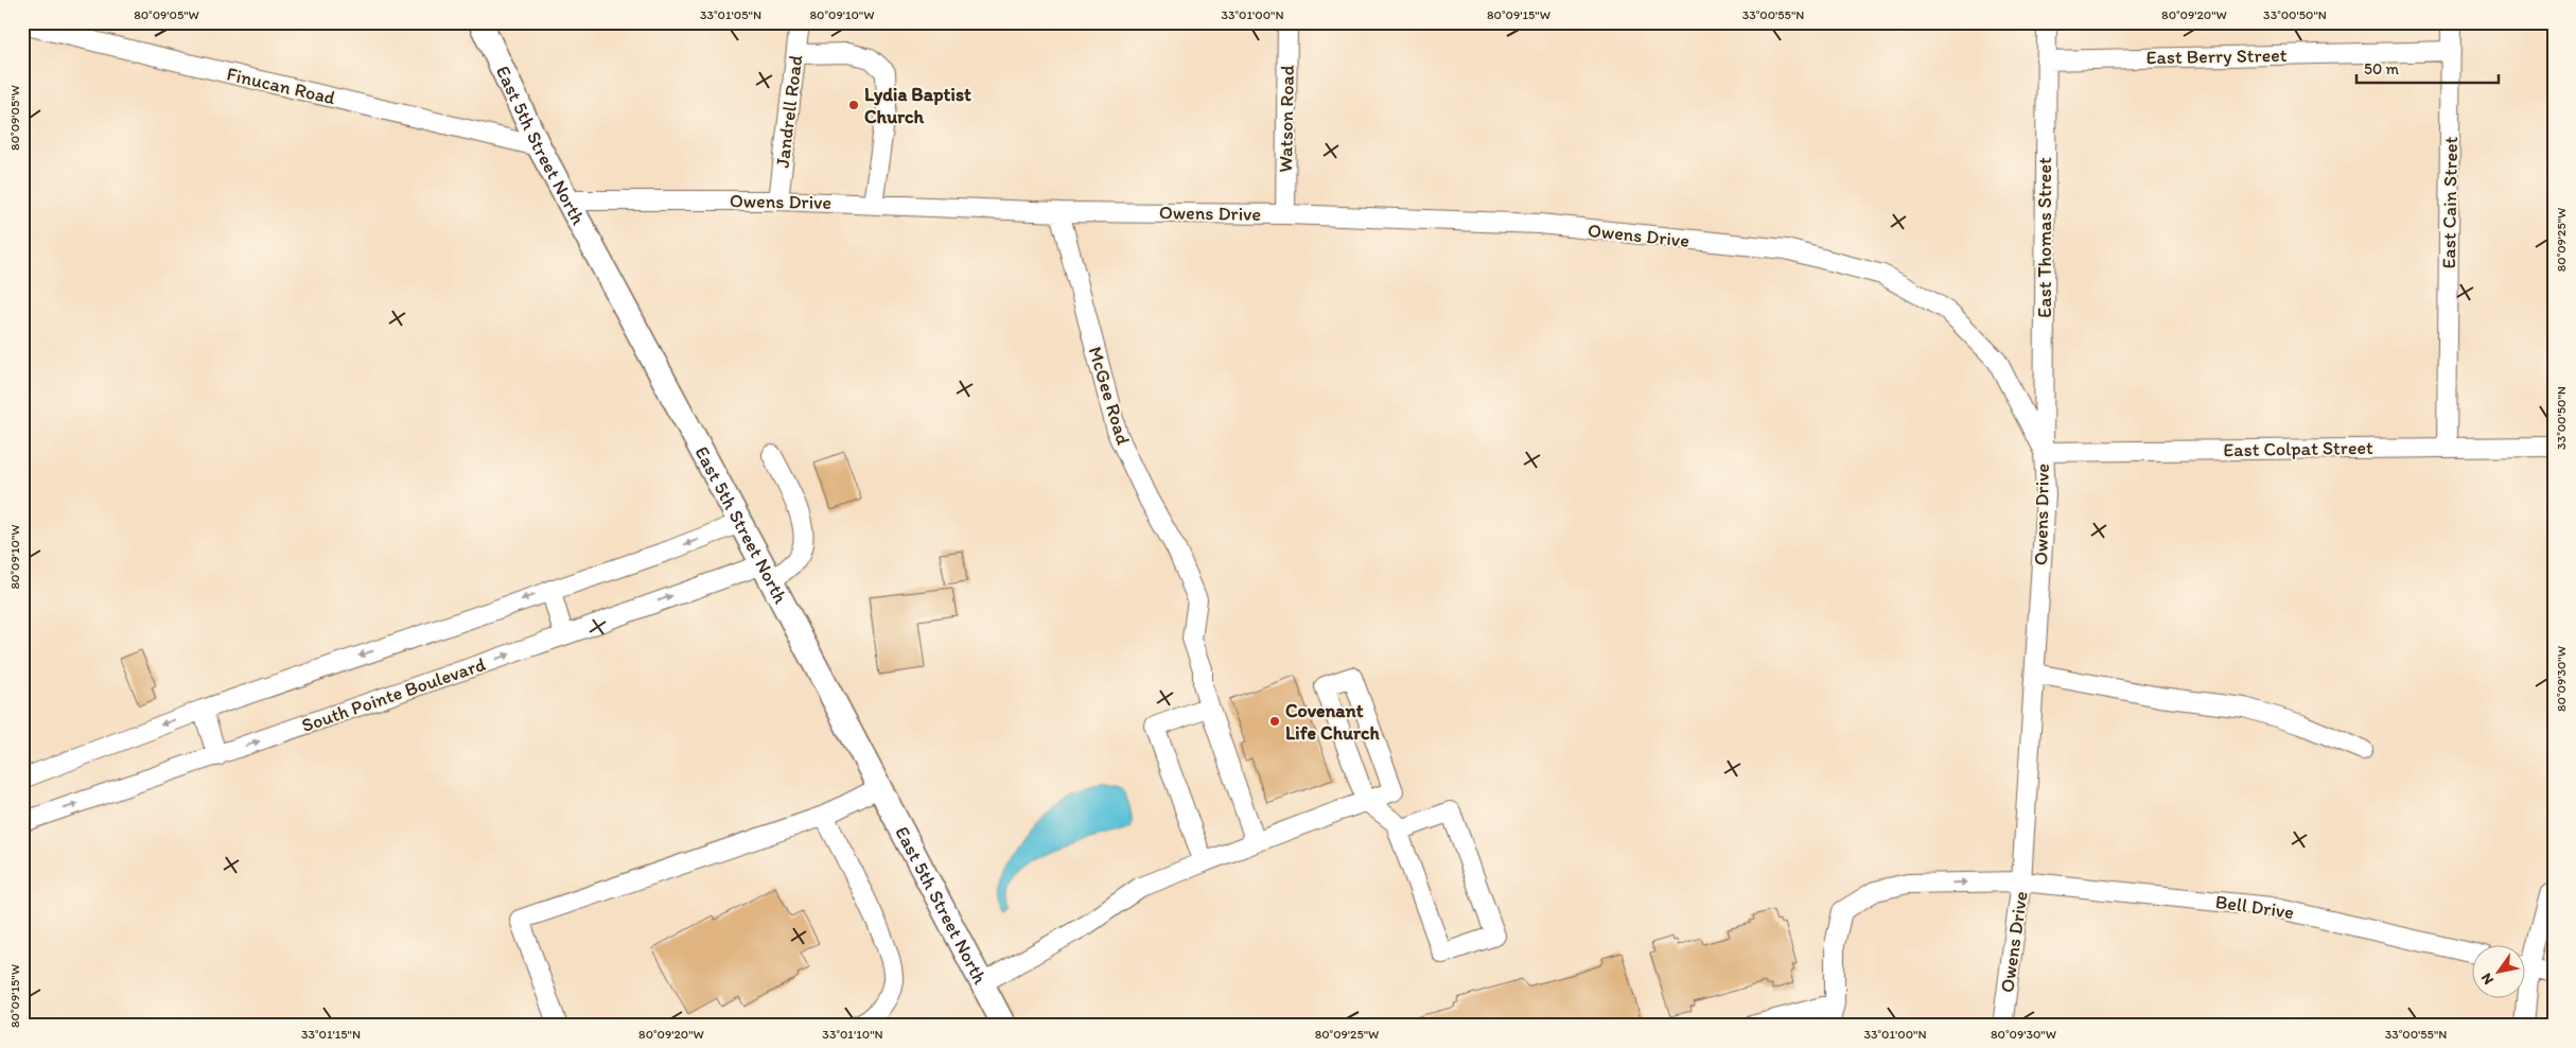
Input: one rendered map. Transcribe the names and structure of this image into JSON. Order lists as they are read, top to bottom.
{
  "streets": {
    "main road": ["East 5th Street North"],
    "street": [
      "East Berry Street",
      "Finucan Road",
      "Jandrell Road",
      "Watson Road",
      "Owens Drive",
      "East Cain Street",
      "East Thomas Street",
      "McGee Road",
      "East Colpat Street",
      "South Pointe Boulevard",
      "Bell Drive"
    ]
  },
  "crossings": [
    ["East Berry Street", "East Cain Street"],
    ["East Berry Street", "East Thomas Street"],
    ["Finucan Road", "East 5th Street North"],
    ["Jandrell Road", "Owens Drive"],
    ["Watson Road", "Owens Drive"],
    ["East 5th Street North", "Owens Drive"],
    ["East 5th Street North", "South Pointe Boulevard"],
    ["Owens Drive", "East Thomas Street"],
    ["Owens Drive", "McGee Road"],
    ["Owens Drive", "East Colpat Street"],
    ["Owens Drive", "Bell Drive"],
    ["East Cain Street", "East Colpat Street"],
    ["East Thomas Street", "East Colpat Street"]
  ],
  "places": ["Lydia Baptist Church", "Covenant Life Church"],
  "scale_bar": "50 m",
  "north": "bottom left",
  "coordinates": [
    "80°09'05\"W",
    "33°01'05\"N",
    "80°09'10\"W",
    "33°01'00\"N",
    "80°09'15\"W",
    "33°00'55\"N",
    "80°09'20\"W",
    "33°00'50\"N",
    "80°09'25\"W",
    "80°09'30\"W",
    "33°01'15\"N",
    "33°01'10\"N"
  ]
}
